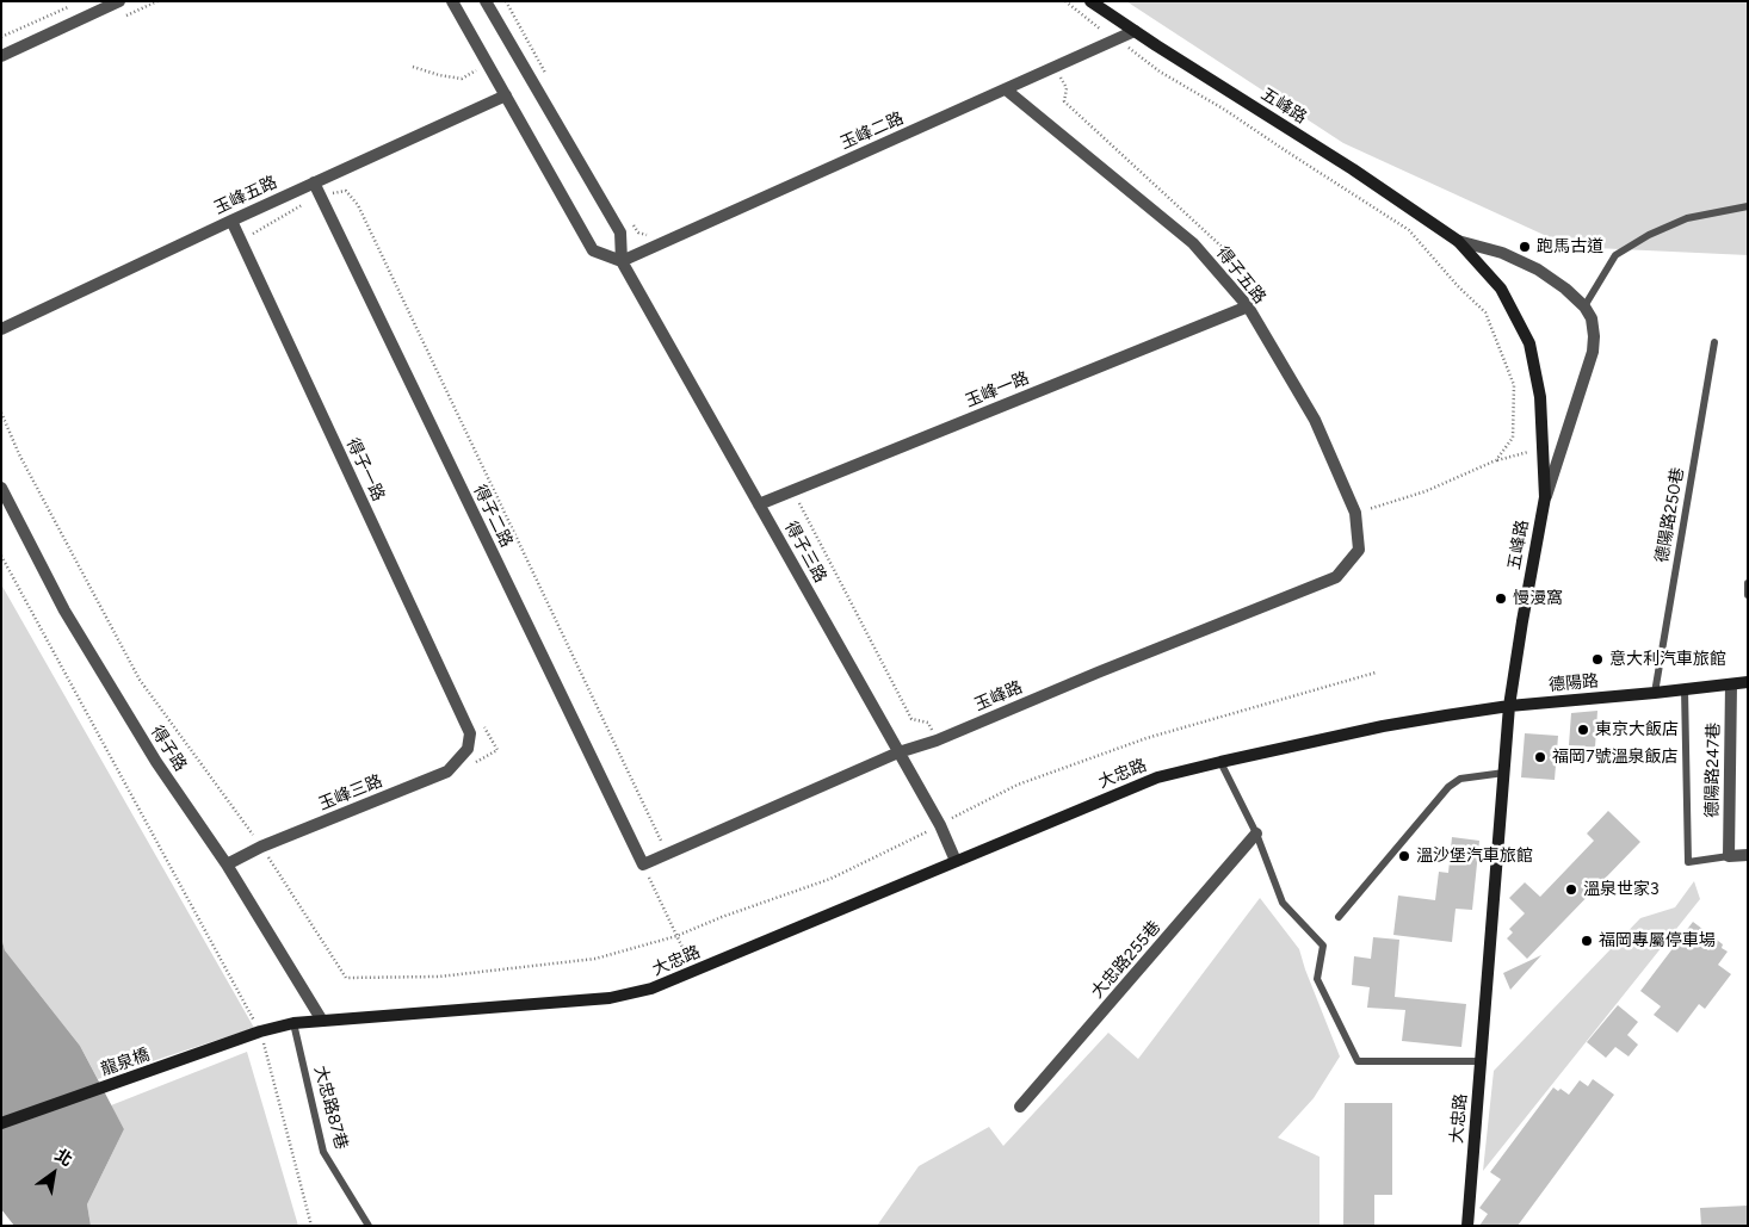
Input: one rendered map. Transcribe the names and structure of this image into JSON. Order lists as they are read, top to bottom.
{
  "streets": {
    "street": [
      "五峰路",
      "玉峰二路",
      "玉峰五路",
      "得子五路",
      "玉峰一路",
      "得子一路",
      "得子二路",
      "得子三路",
      "德陽路",
      "玉峰路",
      "得子路",
      "德陽路247巷",
      "大忠路",
      "玉峰三路",
      "大忠路255巷",
      "龍泉橋"
    ],
    "lane": ["德陽路250巷", "大忠路87巷"]
  },
  "crossings": [
    ["五峰路", "玉峰二路"],
    ["五峰路", "德陽路"],
    ["五峰路", "大忠路"],
    ["玉峰二路", "得子五路"],
    ["玉峰二路", "得子三路"],
    ["玉峰五路", "得子一路"],
    ["玉峰五路", "得子二路"],
    ["得子五路", "玉峰一路"],
    ["得子五路", "玉峰路"],
    ["玉峰一路", "得子三路"],
    ["得子一路", "玉峰三路"],
    ["德陽路250巷", "德陽路"],
    ["得子二路", "玉峰路"],
    ["得子三路", "玉峰路"],
    ["得子三路", "大忠路"],
    ["德陽路", "德陽路247巷"],
    ["德陽路", "大忠路"],
    ["得子路", "大忠路"],
    ["得子路", "玉峰三路"],
    ["大忠路", "龍泉橋"],
    ["大忠路", "大忠路87巷"]
  ],
  "places": [
    "跑馬古道",
    "慢漫窩",
    "意大利汽車旅館",
    "東京大飯店",
    "福岡7號溫泉飯店",
    "溫沙堡汽車旅館",
    "溫泉世家3",
    "福岡專屬停車場"
  ],
  "north": "top right"
}
